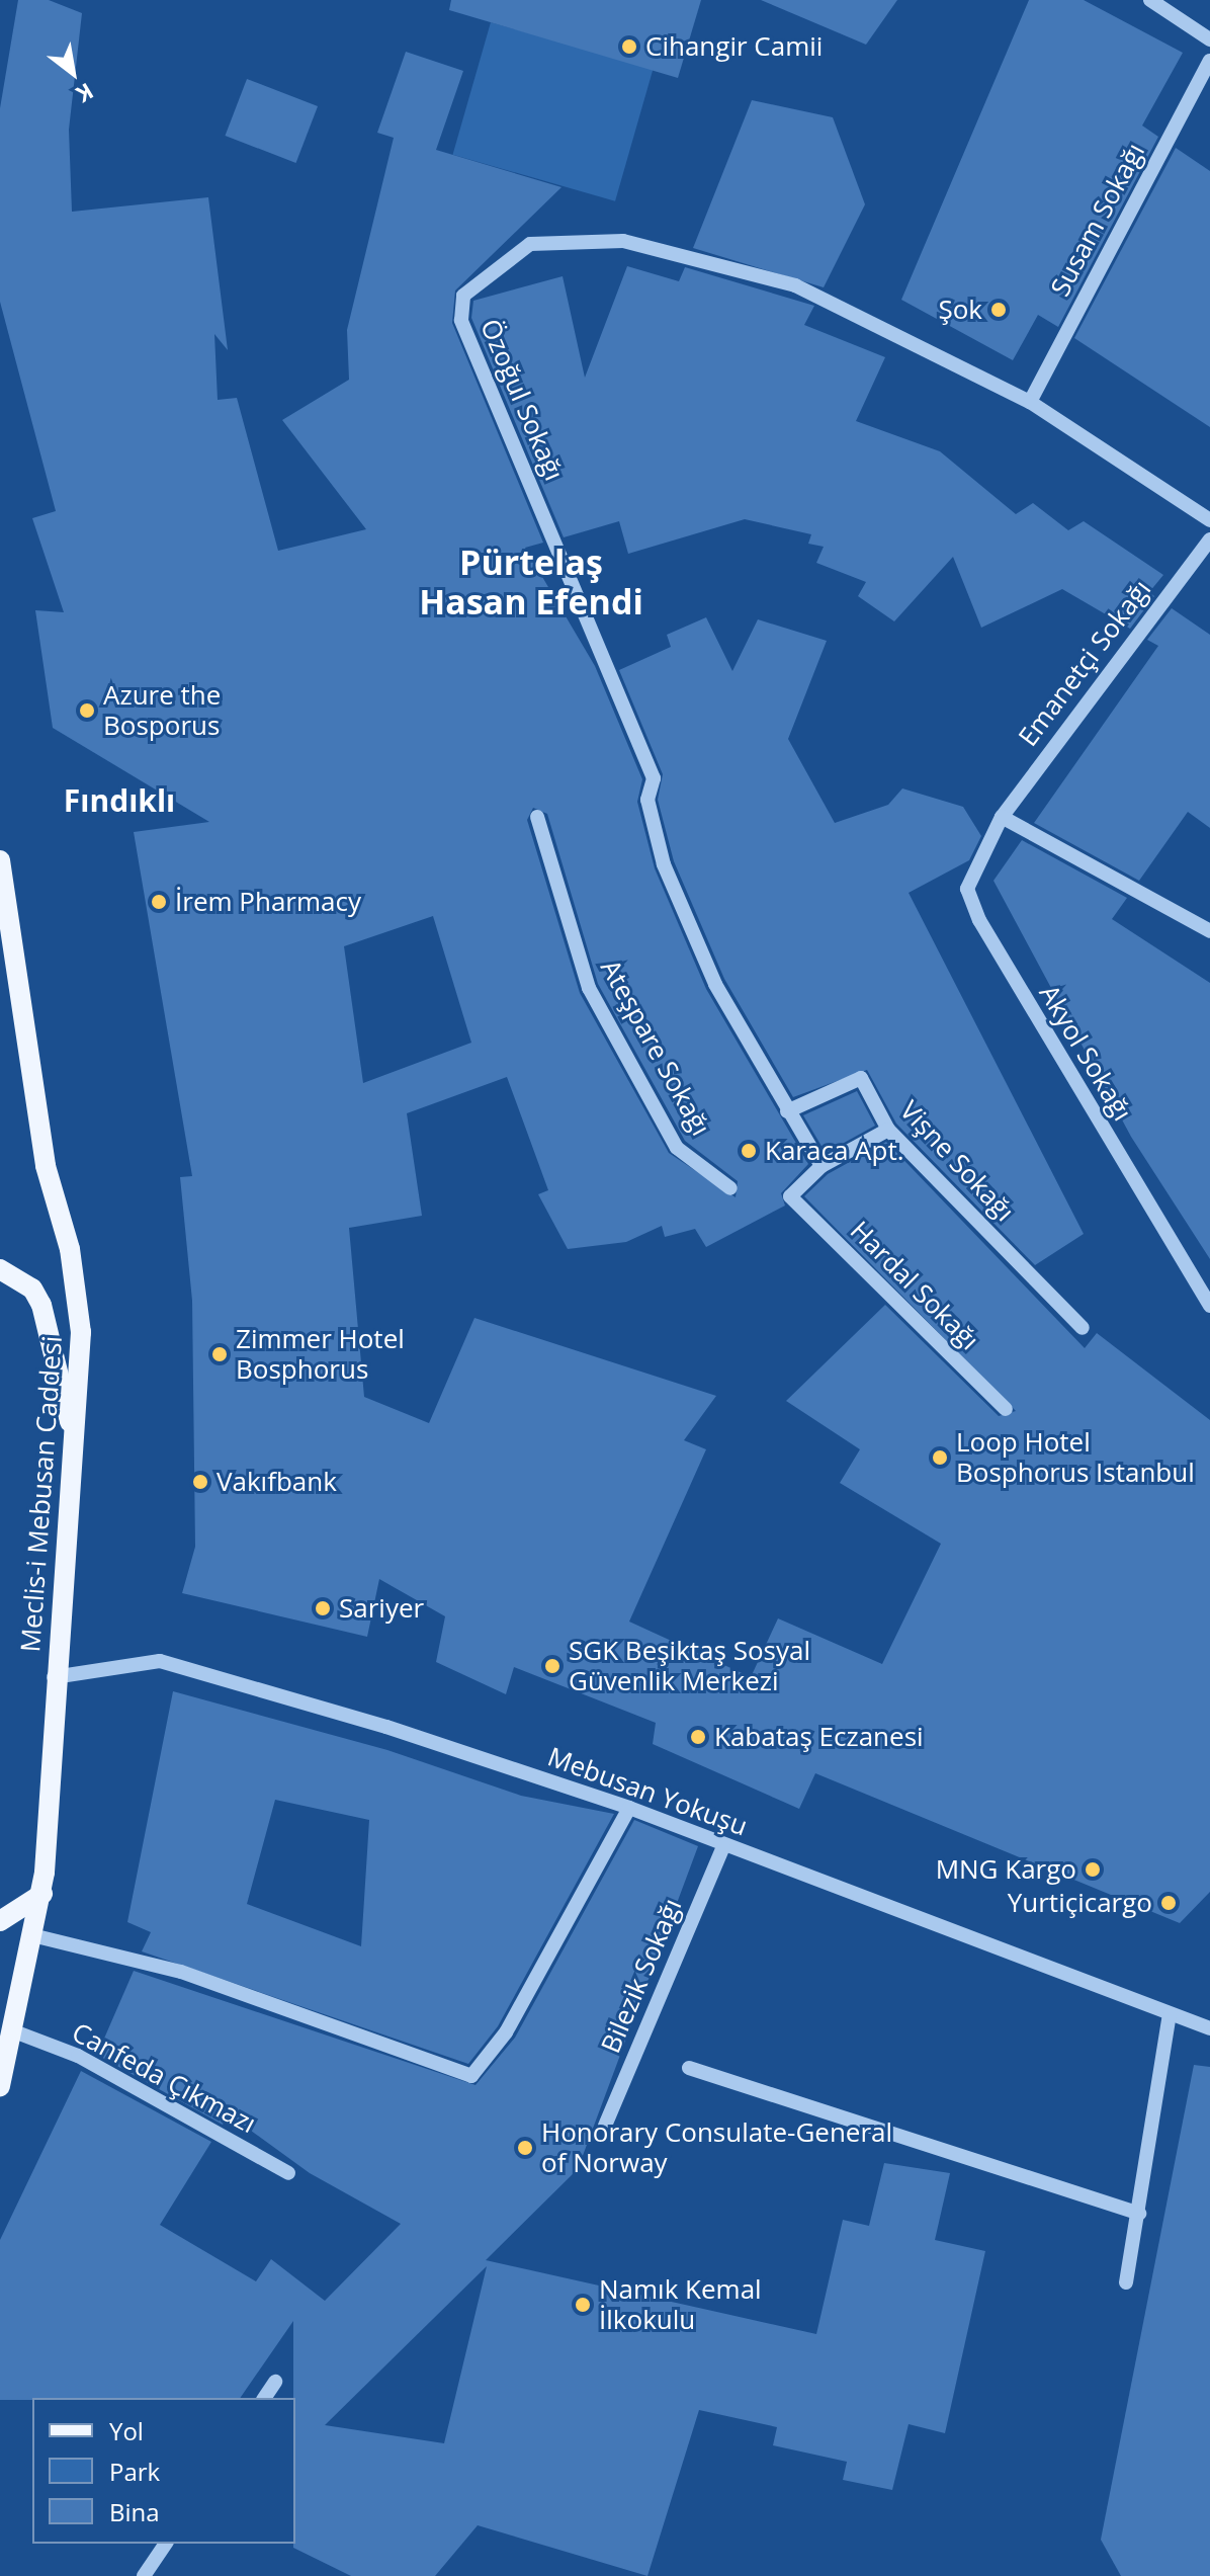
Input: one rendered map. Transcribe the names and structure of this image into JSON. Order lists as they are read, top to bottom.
{
  "streets": {
    "main road": ["Meclis-i Mebusan Caddesi"],
    "street": [
      "Susam Sokağı",
      "Özoğul Sokağı",
      "Emanetçi Sokağı",
      "Ateşpare Sokağı",
      "Akyol Sokağı",
      "Vişne Sokağı",
      "Hardal Sokağı",
      "Mebusan Yokuşu",
      "Bilezik Sokağı",
      "Canfeda Çıkmazı"
    ]
  },
  "crossings": [
    ["Susam Sokağı", "Özoğul Sokağı"],
    ["Özoğul Sokağı", "Vişne Sokağı"],
    ["Emanetçi Sokağı", "Akyol Sokağı"],
    ["Meclis-i Mebusan Caddesi", "Mebusan Yokuşu"],
    ["Meclis-i Mebusan Caddesi", "Canfeda Çıkmazı"],
    ["Mebusan Yokuşu", "Bilezik Sokağı"]
  ],
  "districts": ["Pürtelaş Hasan Efendi", "Fındıklı"],
  "places": [
    "Cihangir Camii",
    "Şok",
    "Azure the Bosporus",
    "İrem Pharmacy",
    "Karaca Apt.",
    "Zimmer Hotel Bosphorus",
    "Loop Hotel Bosphorus Istanbul",
    "Vakıfbank",
    "Sariyer",
    "SGK Beşiktaş Sosyal Güvenlik Merkezi",
    "Kabataş Eczanesi",
    "MNG Kargo",
    "Yurtiçicargo",
    "Honorary Consulate-General of Norway",
    "Namık Kemal İlkokulu"
  ],
  "legend": ["Yol", "Park", "Bina"],
  "north": "bottom right"
}
